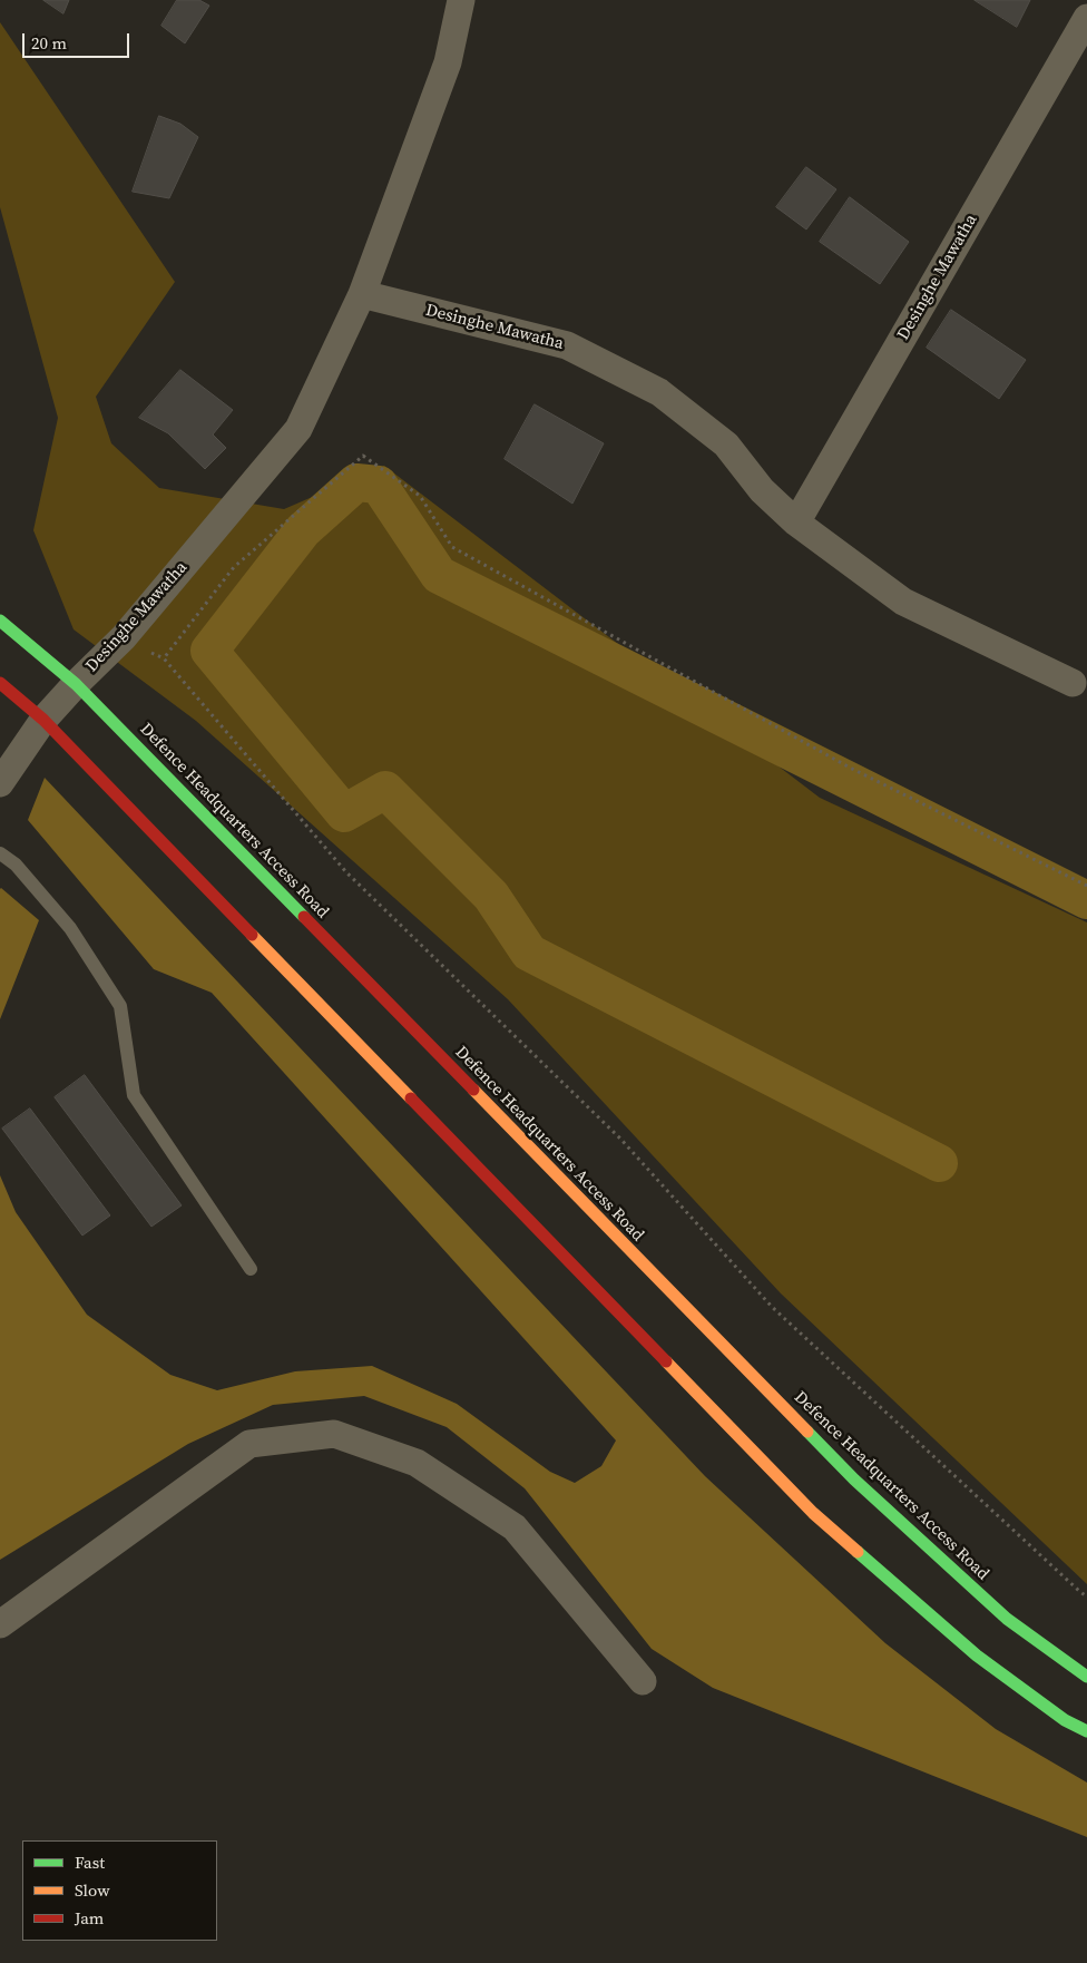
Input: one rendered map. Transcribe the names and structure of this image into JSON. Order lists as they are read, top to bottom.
{
  "streets": {
    "main road": ["Defence Headquarters Access Road"],
    "street": ["Desinghe Mawatha"]
  },
  "crossings": [
    ["Desinghe Mawatha", "Defence Headquarters Access Road"]
  ],
  "legend": ["Fast", "Slow", "Jam"],
  "scale_bar": "20 m"
}
